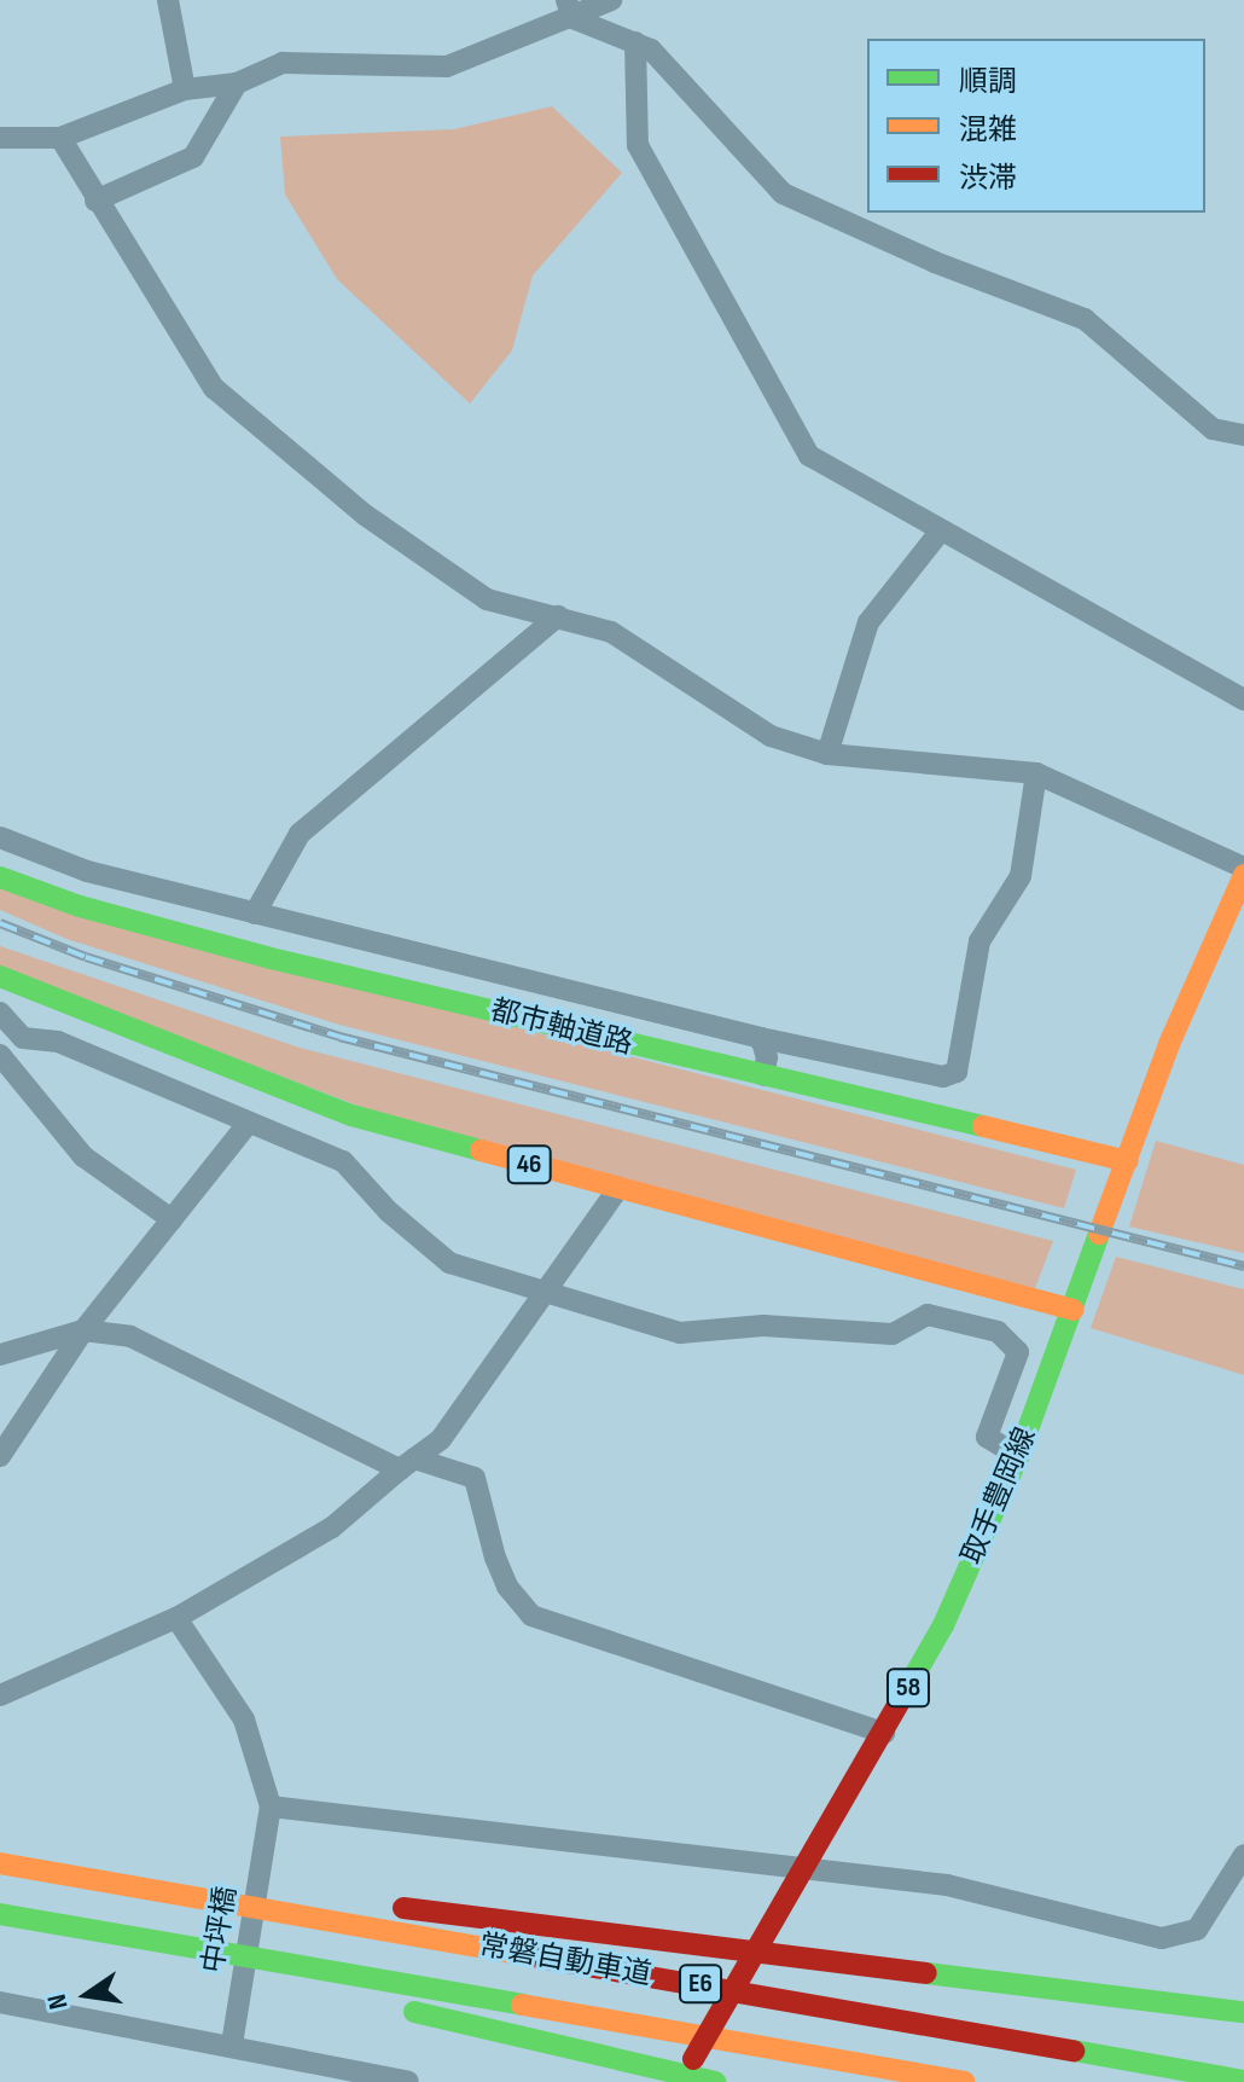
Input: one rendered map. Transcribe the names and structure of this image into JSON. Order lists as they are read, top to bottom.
{
  "streets": {
    "main road": [
      "都市軸道路",
      "46",
      "取手豊岡線",
      "58",
      "常磐自動車道",
      "E6"
    ],
    "street": ["中坪橋"]
  },
  "crossings": [
    ["都市軸道路", "取手豊岡線"],
    ["46", "取手豊岡線"]
  ],
  "legend": ["順調", "混雑", "渋滞"],
  "north": "left"
}
